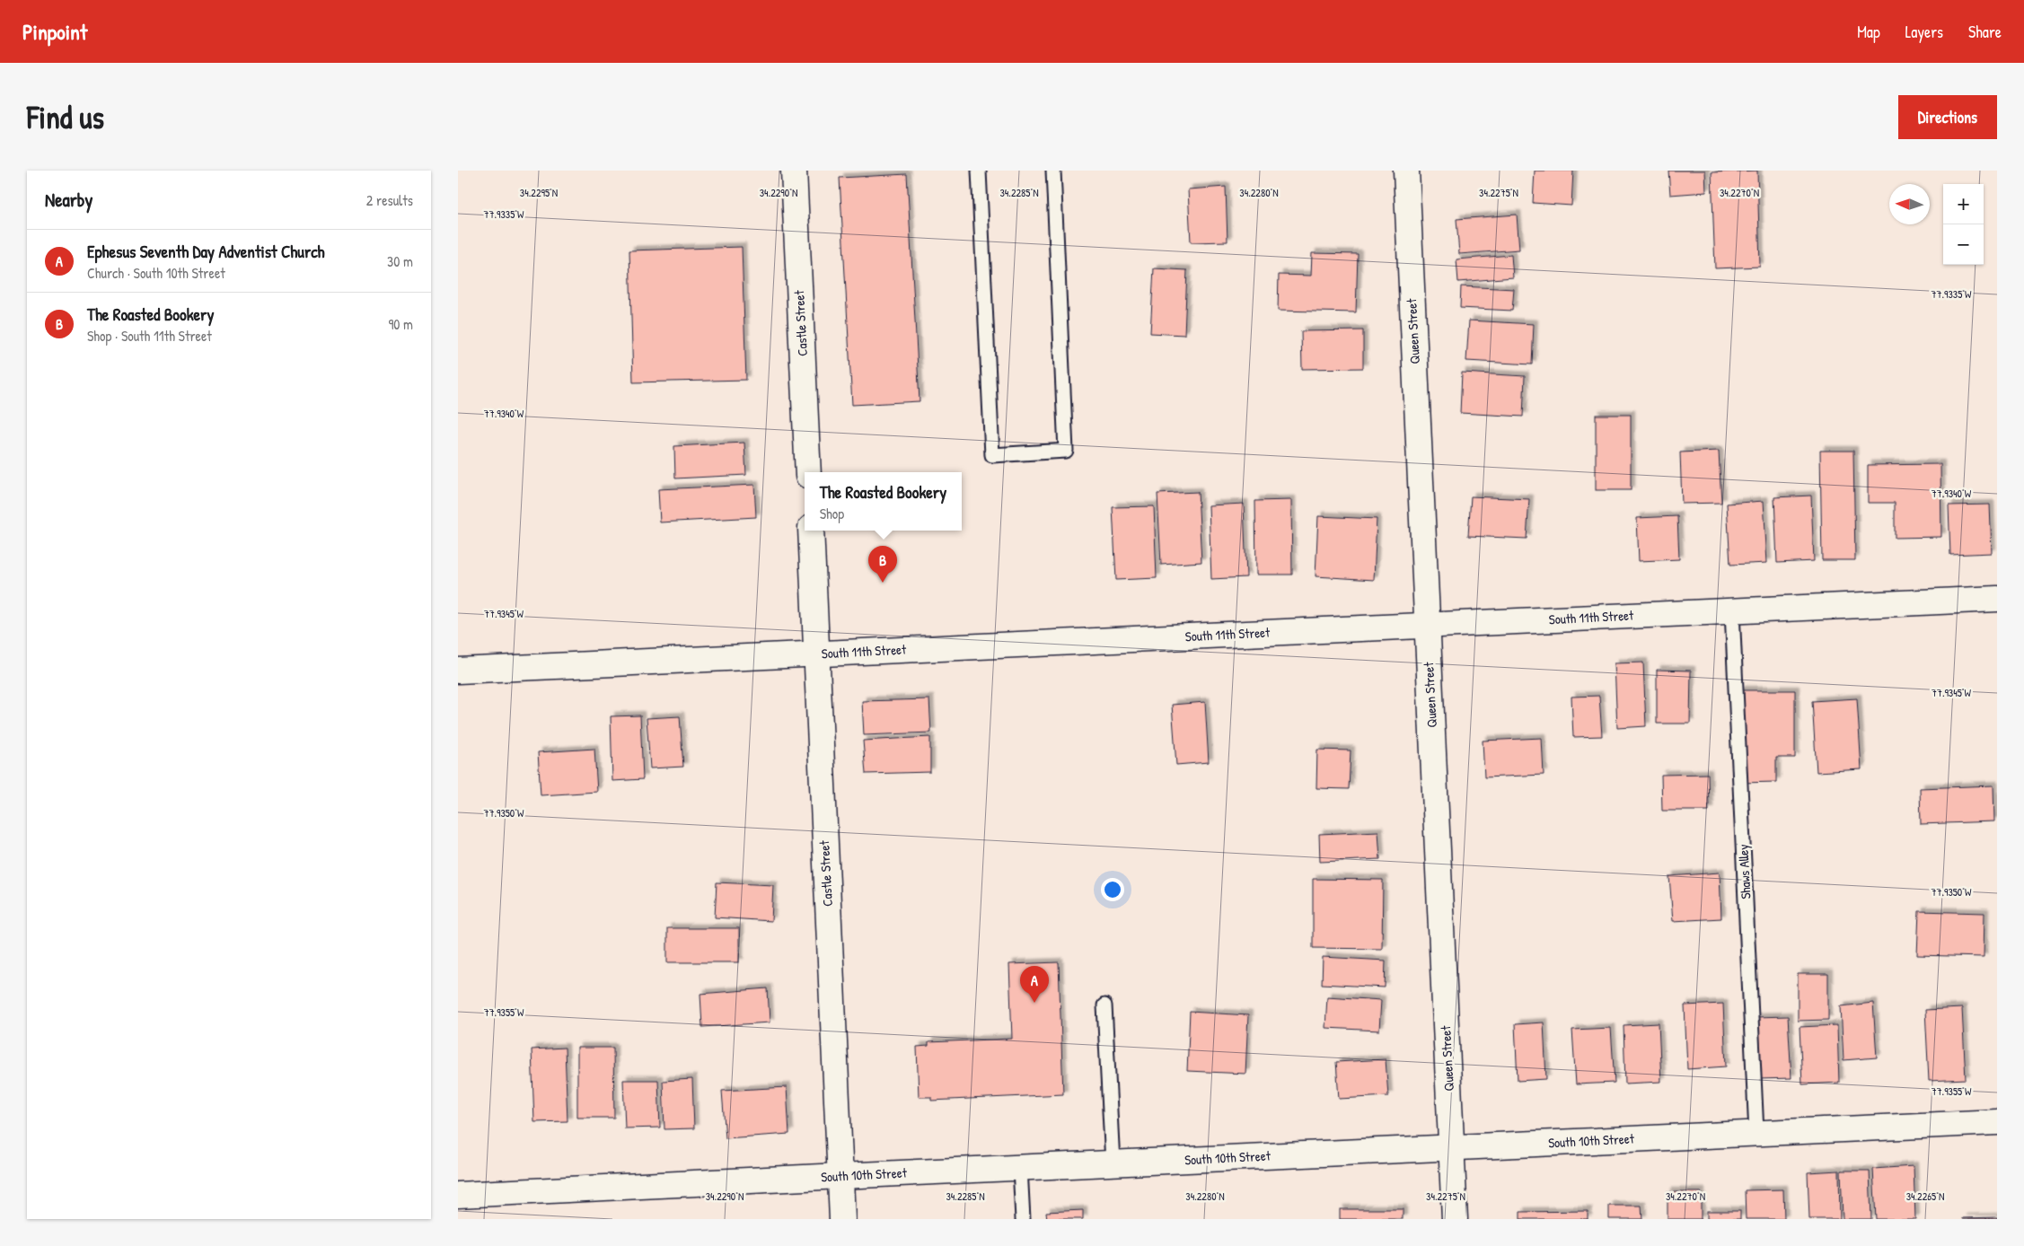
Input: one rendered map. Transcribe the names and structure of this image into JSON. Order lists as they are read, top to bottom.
{
  "streets": {
    "street": [
      "Castle Street",
      "Queen Street",
      "South 11th Street",
      "South 10th Street"
    ],
    "lane": ["Shaws Alley"]
  },
  "crossings": [
    ["Castle Street", "South 11th Street"],
    ["Castle Street", "South 10th Street"],
    ["Queen Street", "South 11th Street"],
    ["Queen Street", "South 10th Street"],
    ["South 11th Street", "Shaws Alley"],
    ["Shaws Alley", "South 10th Street"]
  ],
  "north": "left",
  "page": {
    "header": "Pinpoint",
    "nav": ["Map", "Layers", "Share"],
    "buttons": "Directions",
    "title": "Find us",
    "heading": ["Nearby", "2 results"],
    "map_buttons": ["+", "−"],
    "list": [
      {
        "mark": "A",
        "name": "Ephesus Seventh Day Adventist Church",
        "note": "Church · South 10th Street",
        "value": "30 m"
      },
      {
        "mark": "B",
        "name": "The Roasted Bookery",
        "note": "Shop · South 11th Street",
        "value": "90 m"
      }
    ],
    "popup": ["The Roasted Bookery", "Shop"],
    "pins": ["B", "A"]
  },
  "coordinates": [
    "34.2295°N",
    "34.2290°N",
    "34.2285°N",
    "34.2280°N",
    "34.2275°N",
    "34.2270°N",
    "77.9335°W",
    "77.9340°W",
    "77.9345°W",
    "77.9350°W",
    "77.9355°W",
    "34.2265°N"
  ]
}
